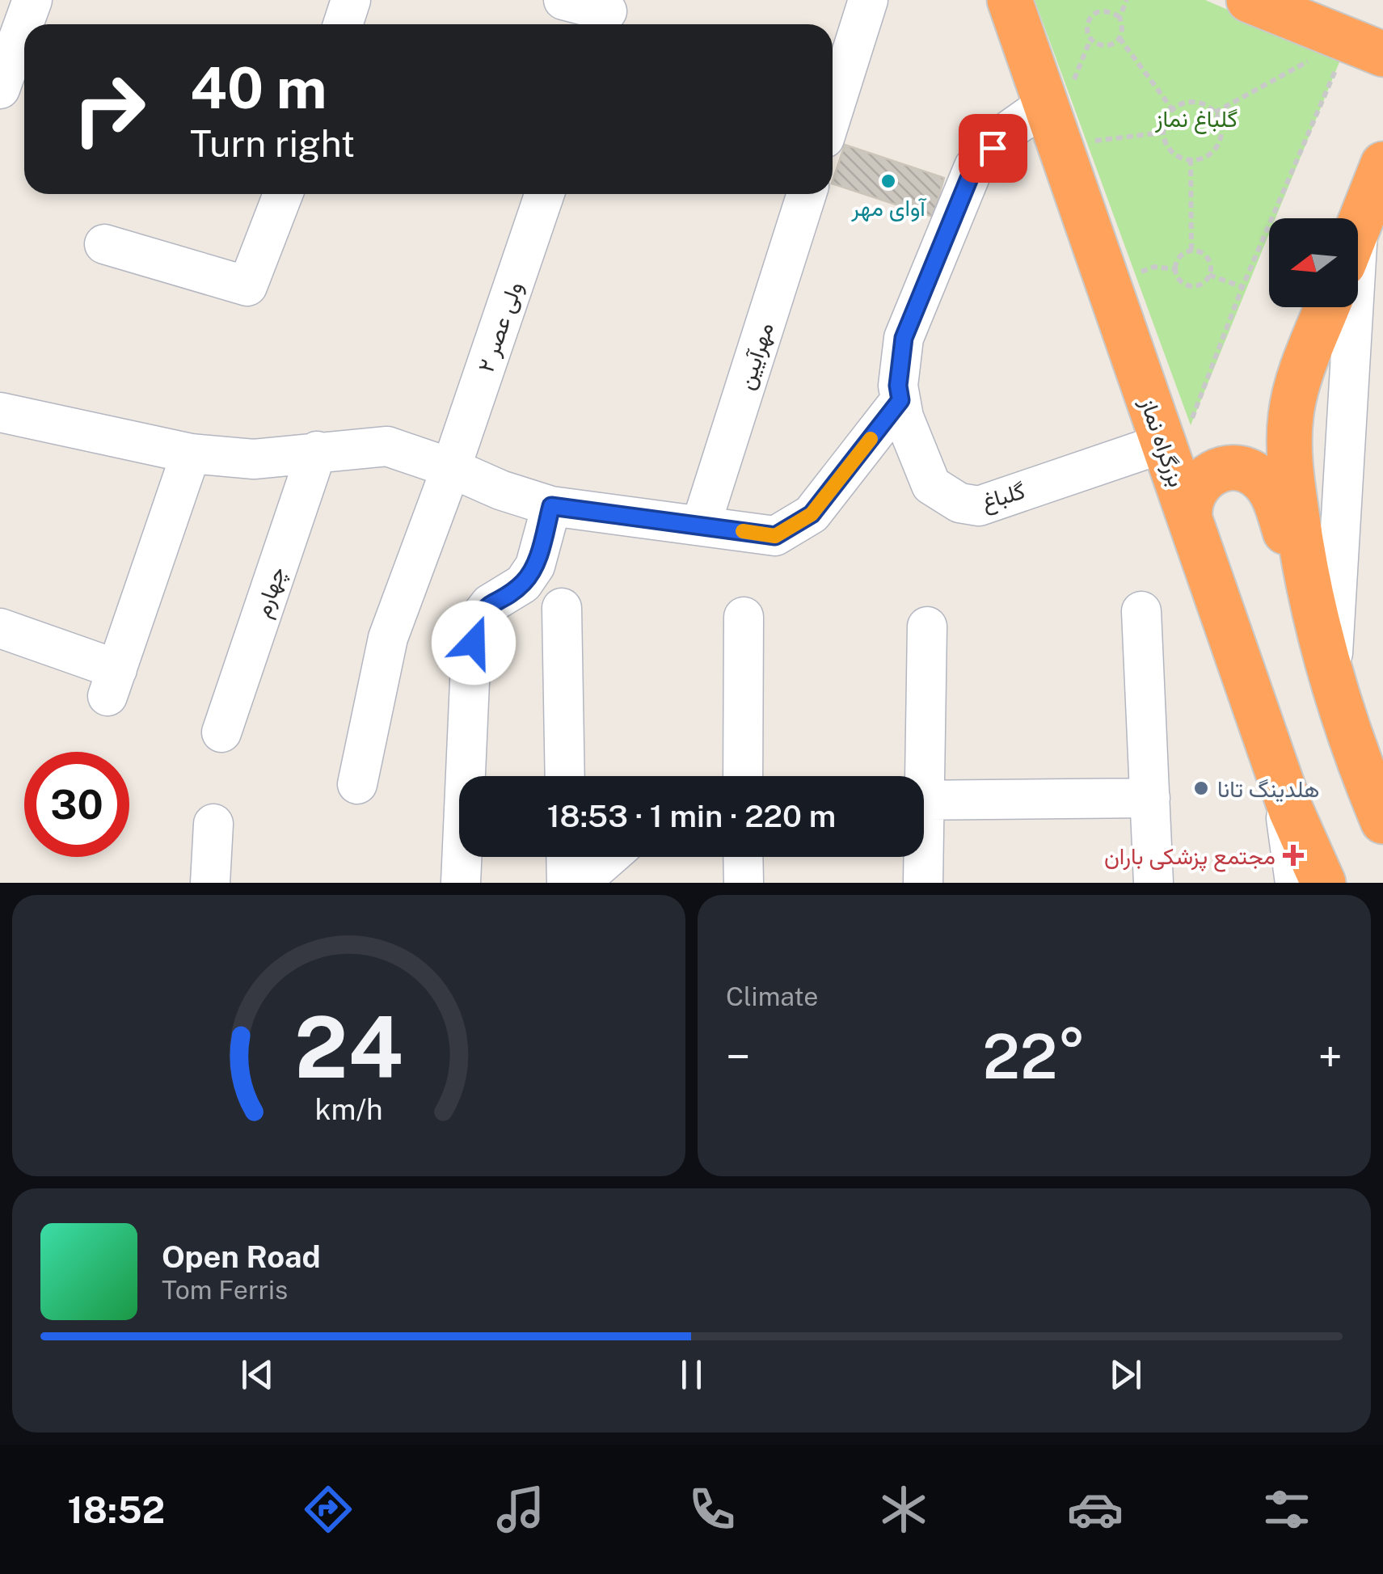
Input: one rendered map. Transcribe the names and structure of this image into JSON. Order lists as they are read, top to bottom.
{
  "streets": {
    "highway": ["بزرگراه نماز"],
    "street": [
      "ولی عصر ۲",
      "مهرآیین",
      "گلباغ",
      "چهارم"
    ]
  },
  "crossings": [
    ["بزرگراه نماز", "گلباغ"]
  ],
  "parks": ["گلباغ نماز"],
  "places": {
    "other": ["آوای مهر", "هلدینگ تانا"],
    "health": ["مجتمع پزشکی باران"]
  },
  "north": "left",
  "page": {
    "turn": ["40 m", "Turn right"],
    "limit": "30",
    "trip": "18:53 · 1 min · 220 m",
    "tile": "Climate",
    "heat": ["−", "22°", "+"],
    "song": ["Open Road", "Tom Ferris"],
    "tabs": "18:52",
    "gauge": ["24", "km/h"]
  }
}
